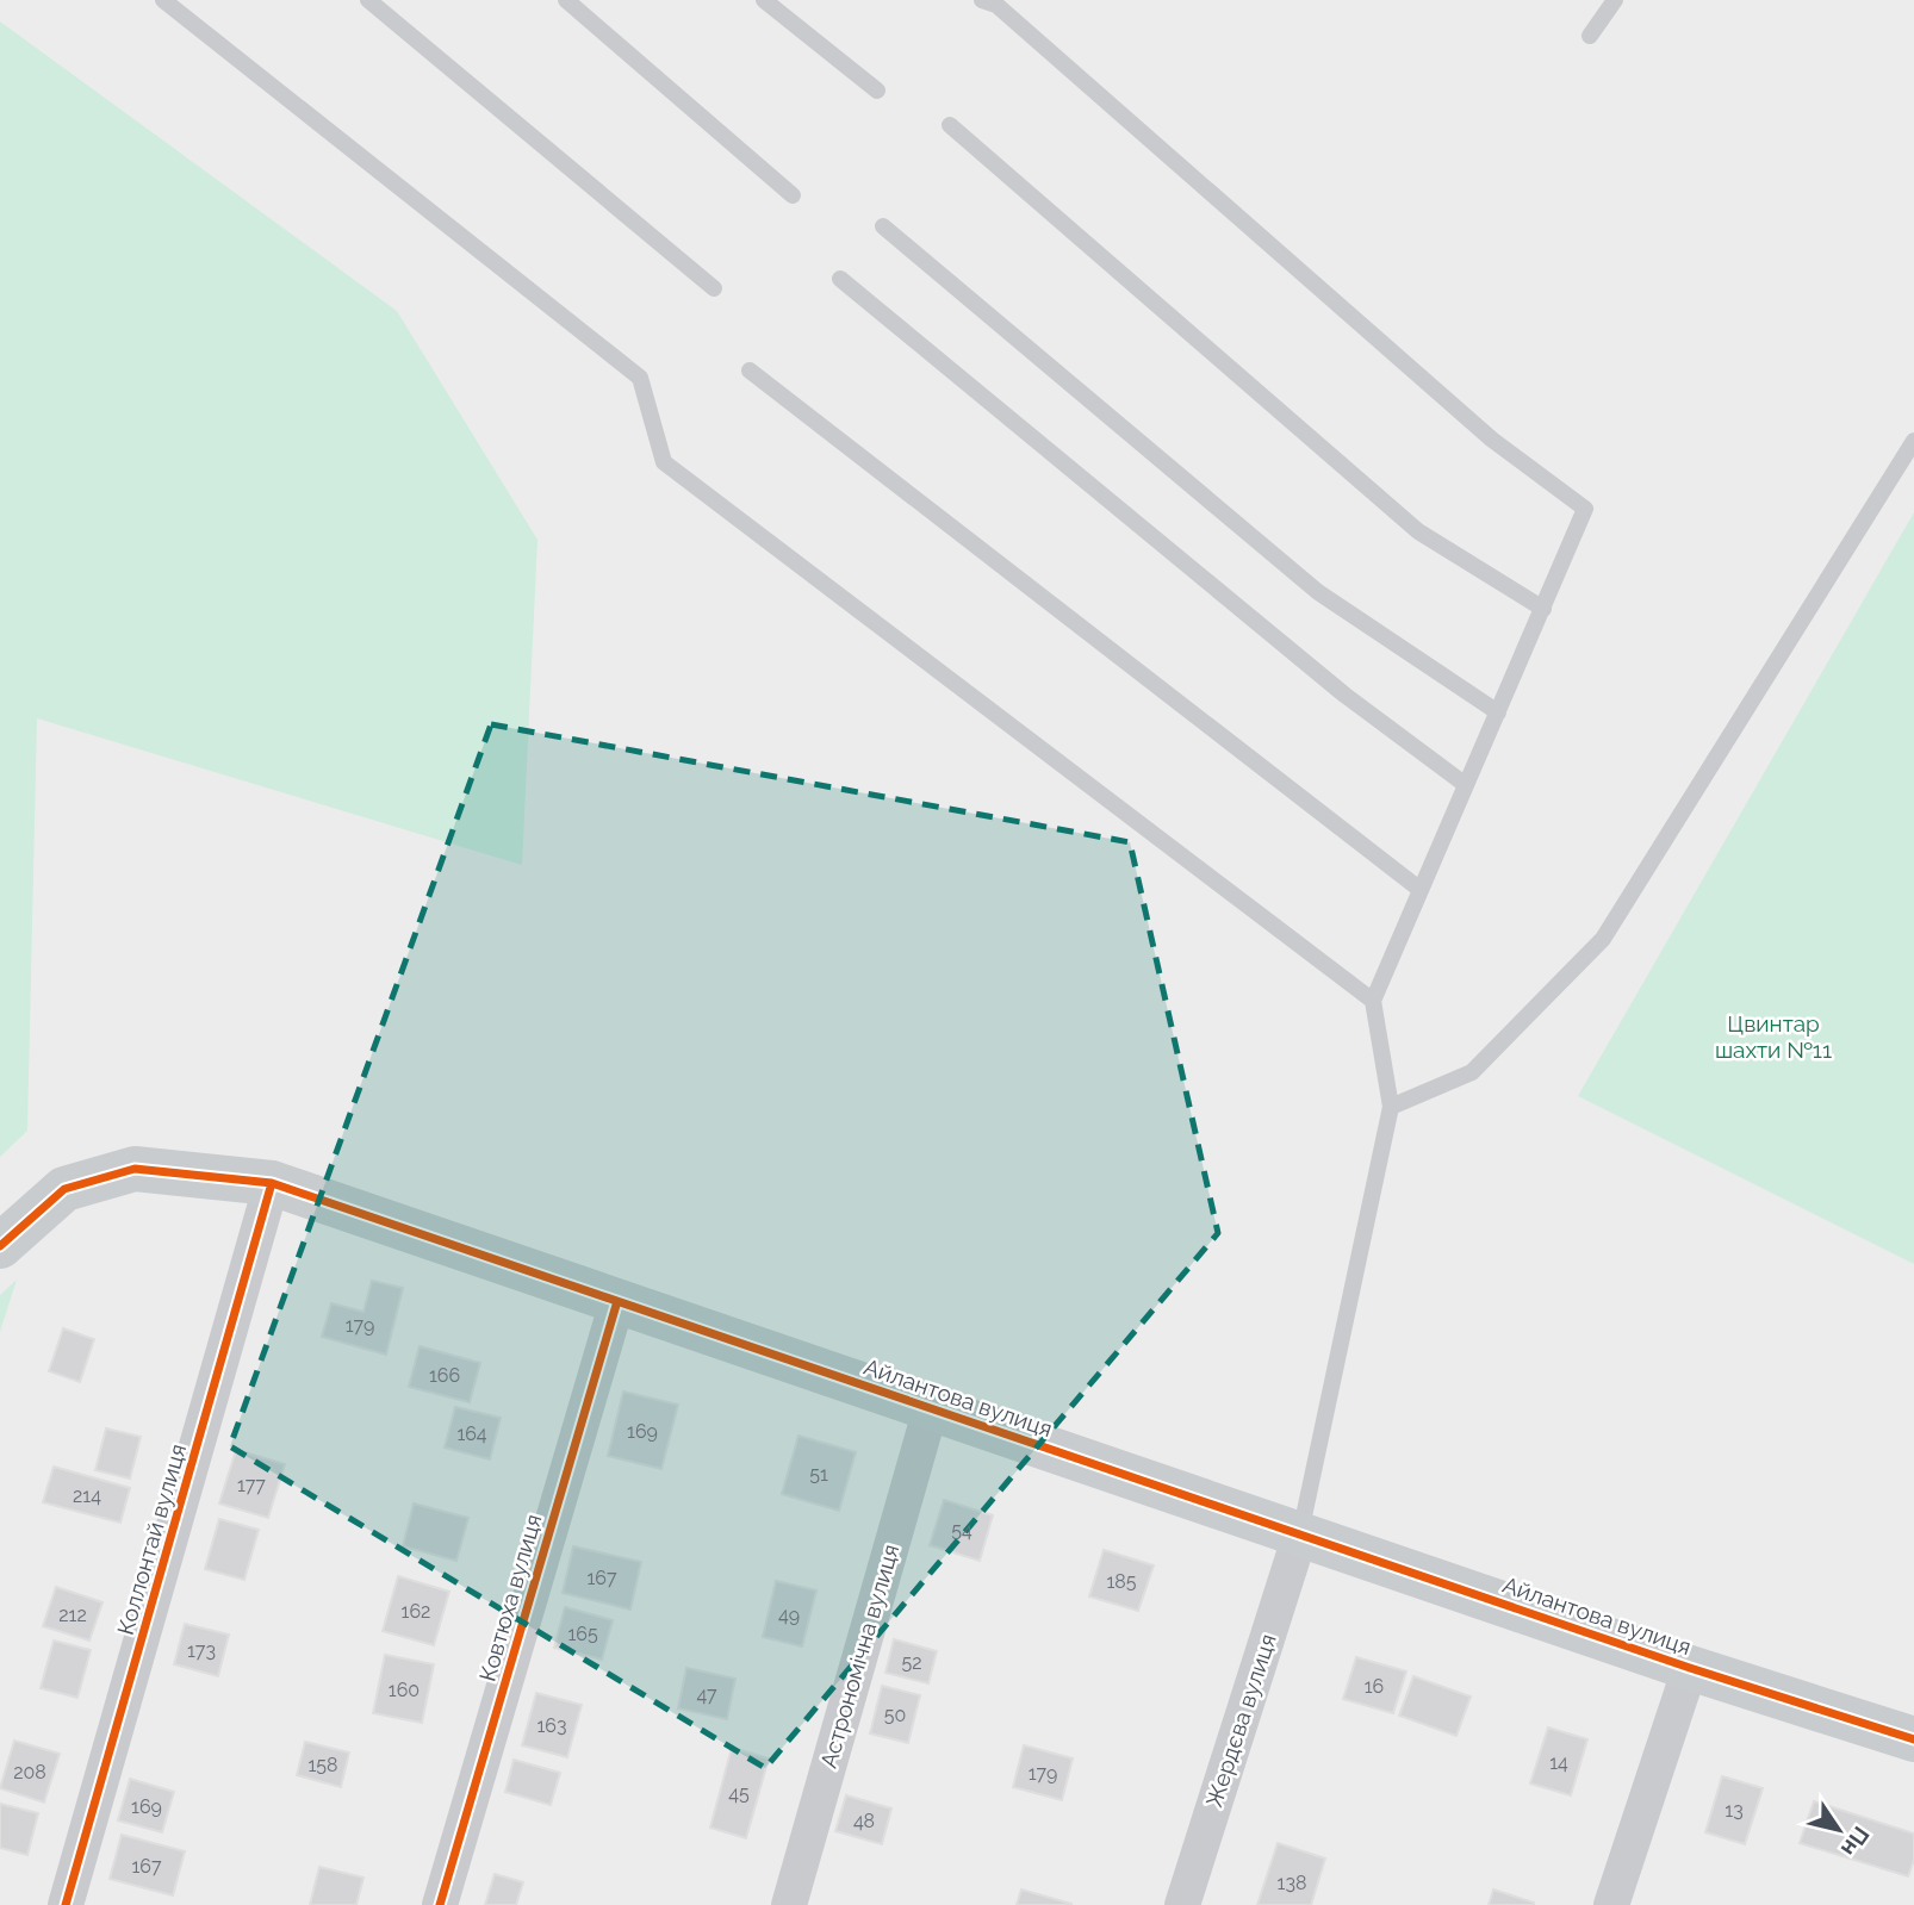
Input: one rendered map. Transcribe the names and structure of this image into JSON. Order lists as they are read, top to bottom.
{
  "streets": {
    "street": [
      "Айлантова вулиця",
      "Коллонтай вулиця",
      "Ковтюха вулиця",
      "Астрономічна вулиця",
      "Жердєва вулиця"
    ]
  },
  "crossings": [
    ["Айлантова вулиця", "Коллонтай вулиця"],
    ["Айлантова вулиця", "Ковтюха вулиця"],
    ["Айлантова вулиця", "Астрономічна вулиця"],
    ["Айлантова вулиця", "Жердєва вулиця"]
  ],
  "parks": ["Цвинтар шахти №11"],
  "house_numbers": [
    "179",
    "166",
    "169",
    "164",
    "51",
    "177",
    "214",
    "54",
    "167",
    "185",
    "162",
    "212",
    "49",
    "165",
    "173",
    "52",
    "16",
    "160",
    "47",
    "50",
    "163",
    "14",
    "158",
    "208",
    "179",
    "45",
    "169",
    "13",
    "48",
    "167",
    "138"
  ],
  "north": "bottom right"
}
